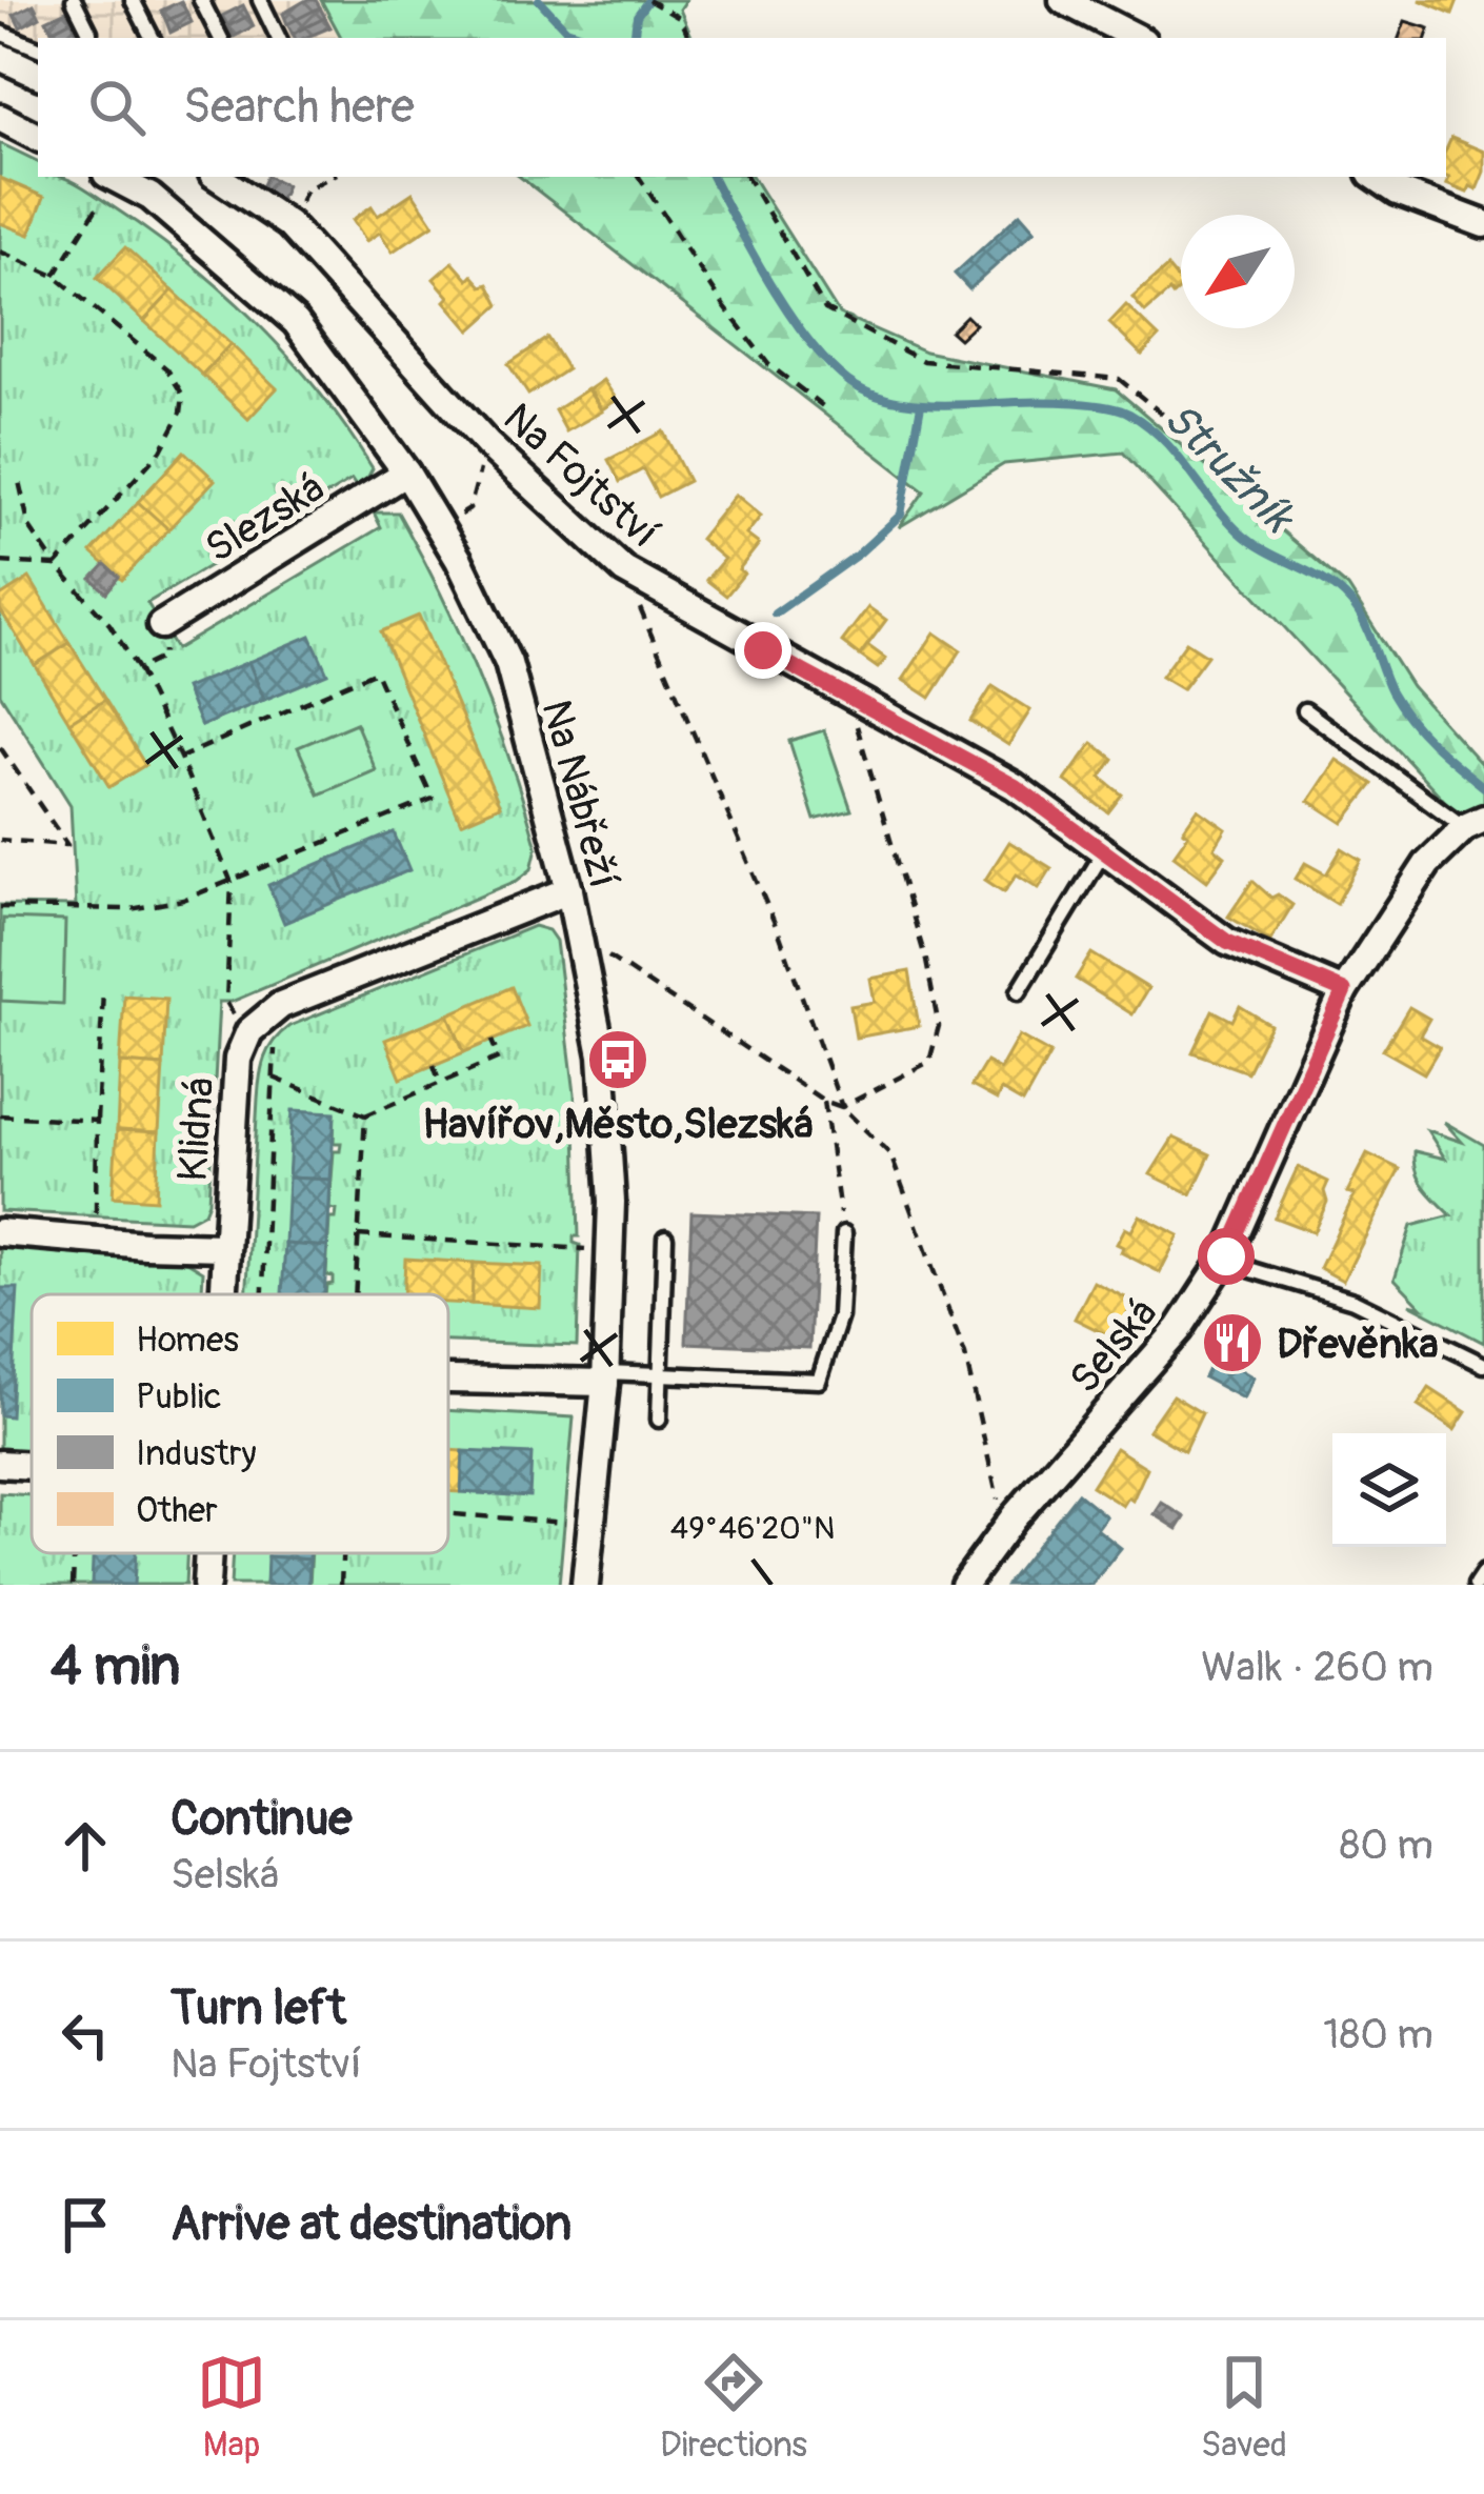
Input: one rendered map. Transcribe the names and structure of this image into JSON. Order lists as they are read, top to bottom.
{
  "streets": {
    "street": [
      "Na Fojtství",
      "Slezská",
      "Na Nábřeží",
      "Klidná",
      "Selská"
    ]
  },
  "crossings": [
    ["Na Fojtství", "Selská"],
    ["Slezská", "Na Nábřeží"],
    ["Na Nábřeží", "Klidná"]
  ],
  "water": ["Stružník"],
  "places": {
    "bus stop": ["Havířov,Město,Slezská"],
    "restaurant": ["Dřevěnka"]
  },
  "legend": [
    "Homes",
    "Public",
    "Industry",
    "Other"
  ],
  "north": "bottom left",
  "page": {
    "search": "Search here",
    "heading": ["4 min", "Walk · 260 m"],
    "list": [
      ["Continue", "Selská", "80 m"],
      ["Turn left", "Na Fojtství", "180 m"],
      "Arrive at destination"
    ],
    "nav": ["Map", "Directions", "Saved"]
  },
  "coordinates": ["49°46'20\"N"]
}
